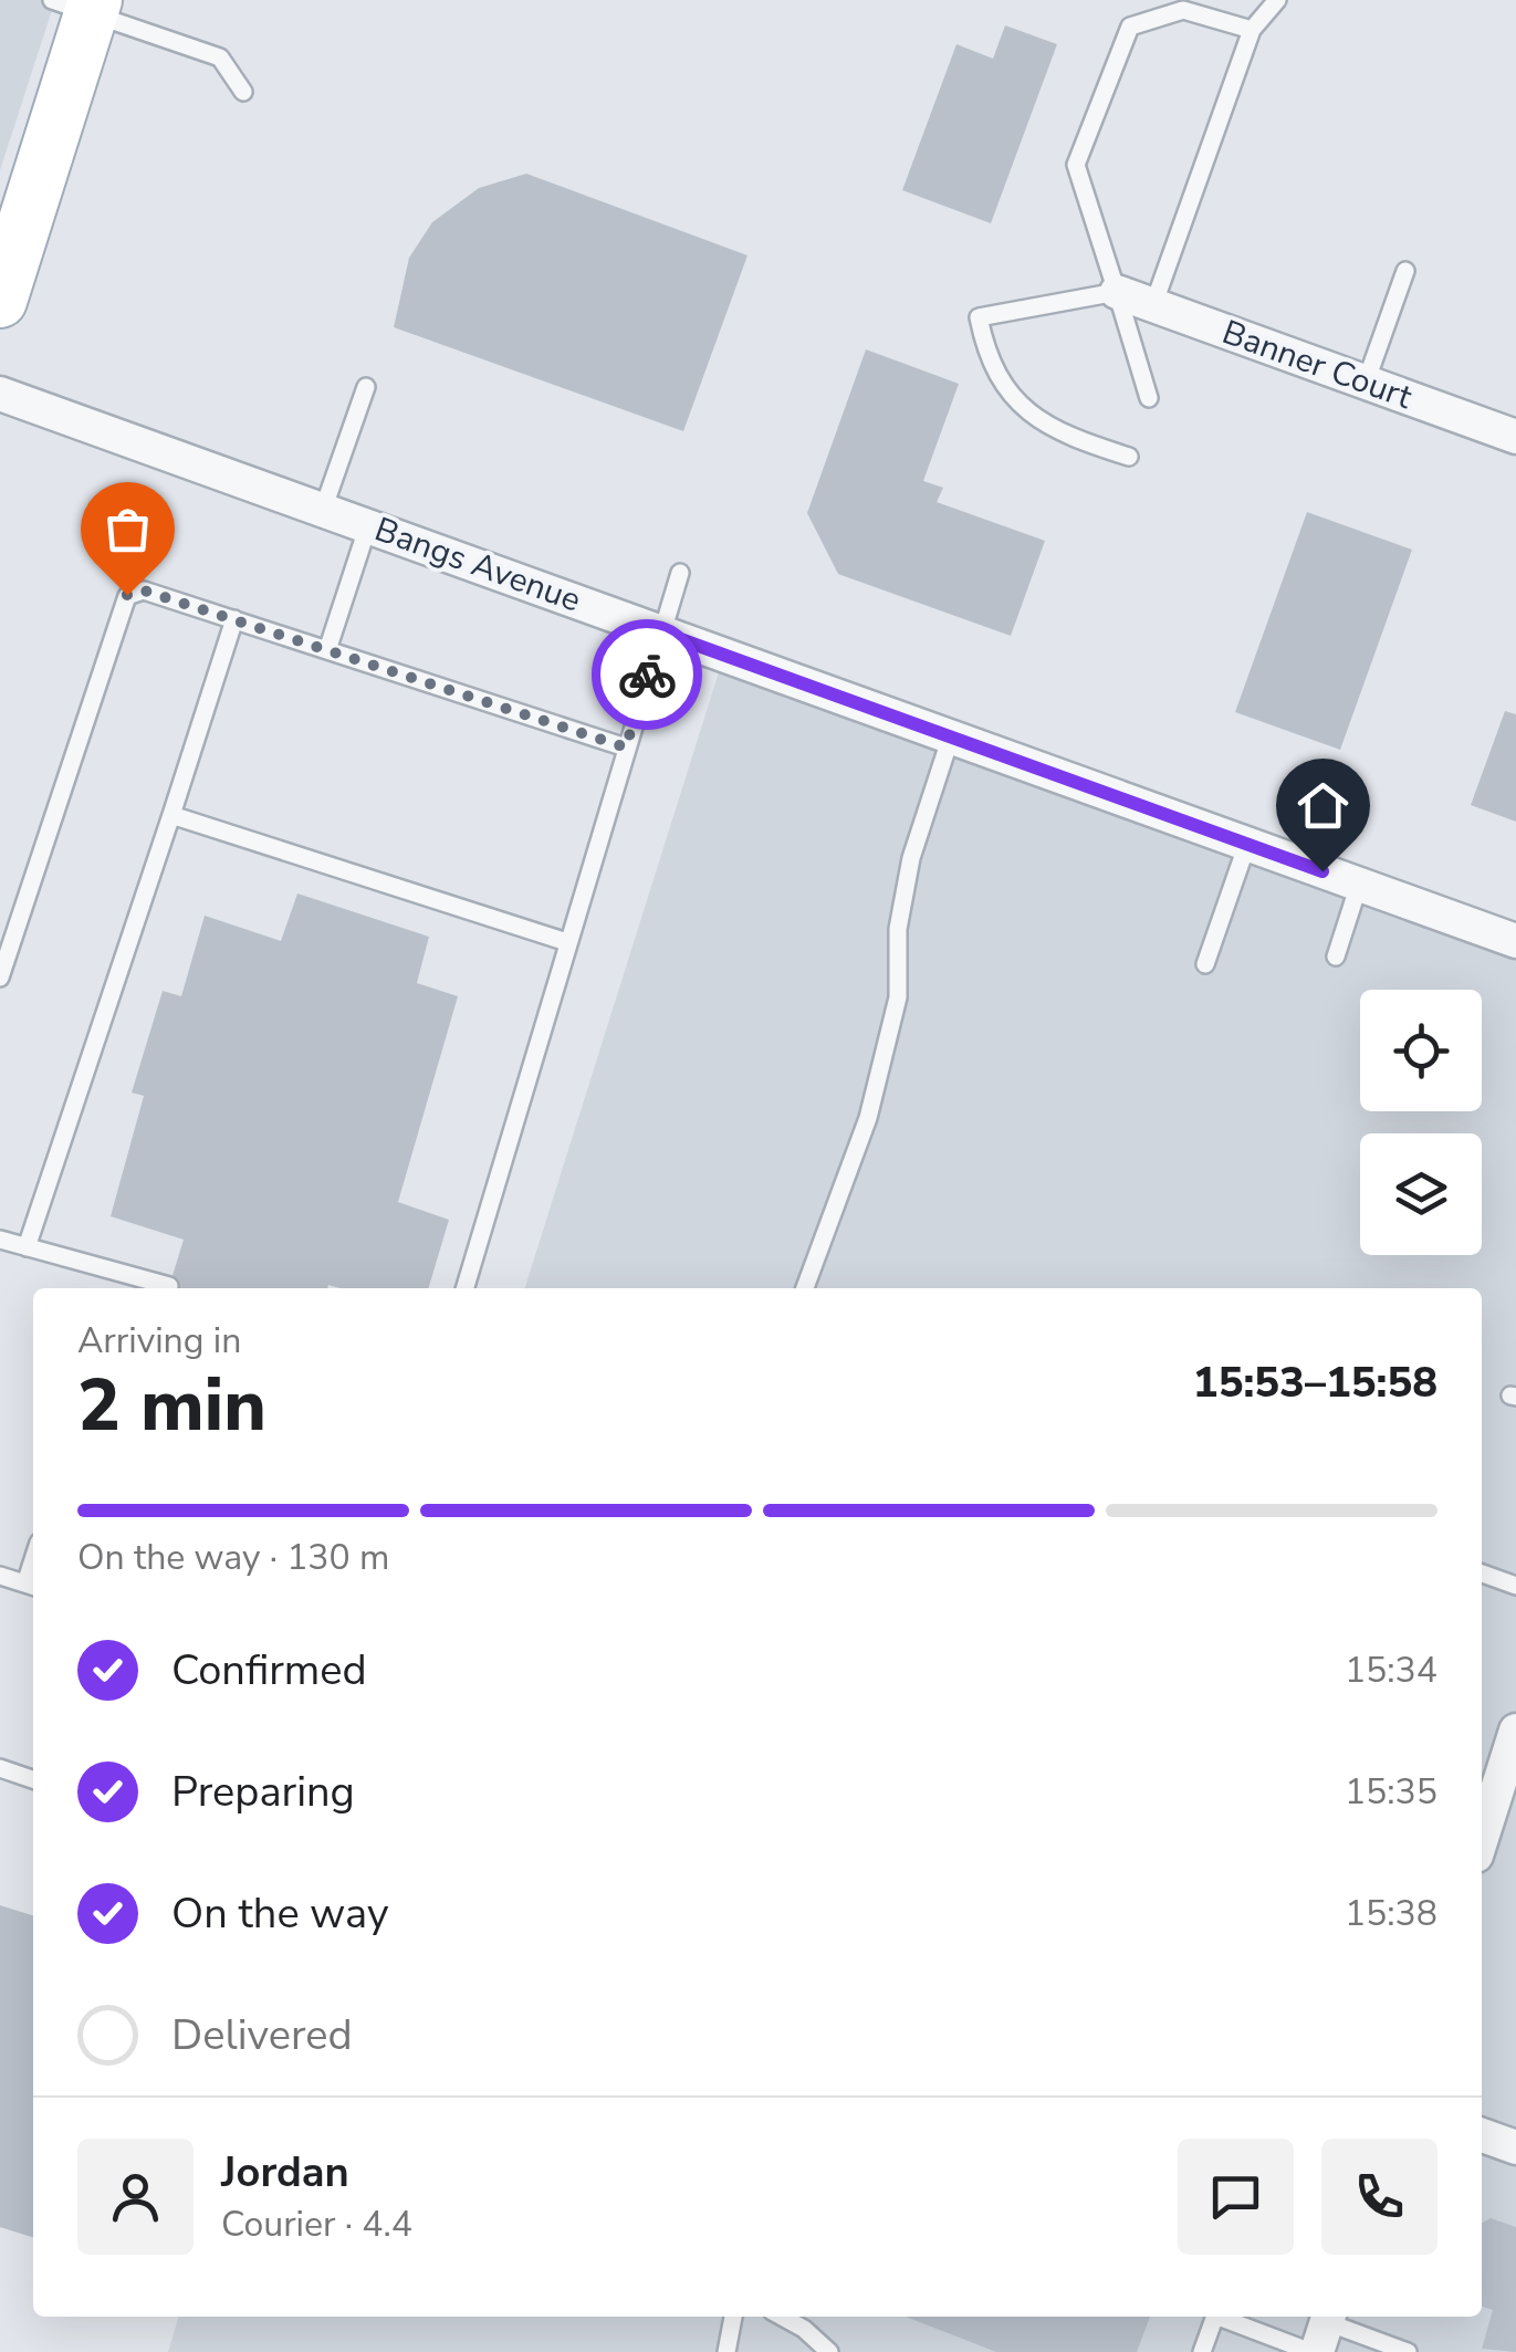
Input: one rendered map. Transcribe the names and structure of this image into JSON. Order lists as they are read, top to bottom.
{
  "streets": {
    "street": ["Banner Court", "Bangs Avenue"]
  },
  "page": {
    "heading": ["2 min", "Arriving in", "15:53–15:58"],
    "panel": ["Jordan", "Courier · 4.4"],
    "bar": "On the way · 130 m",
    "list": [
      ["Confirmed", "15:34"],
      ["Preparing", "15:35"],
      ["On the way", "15:38"],
      "Delivered"
    ]
  }
}
